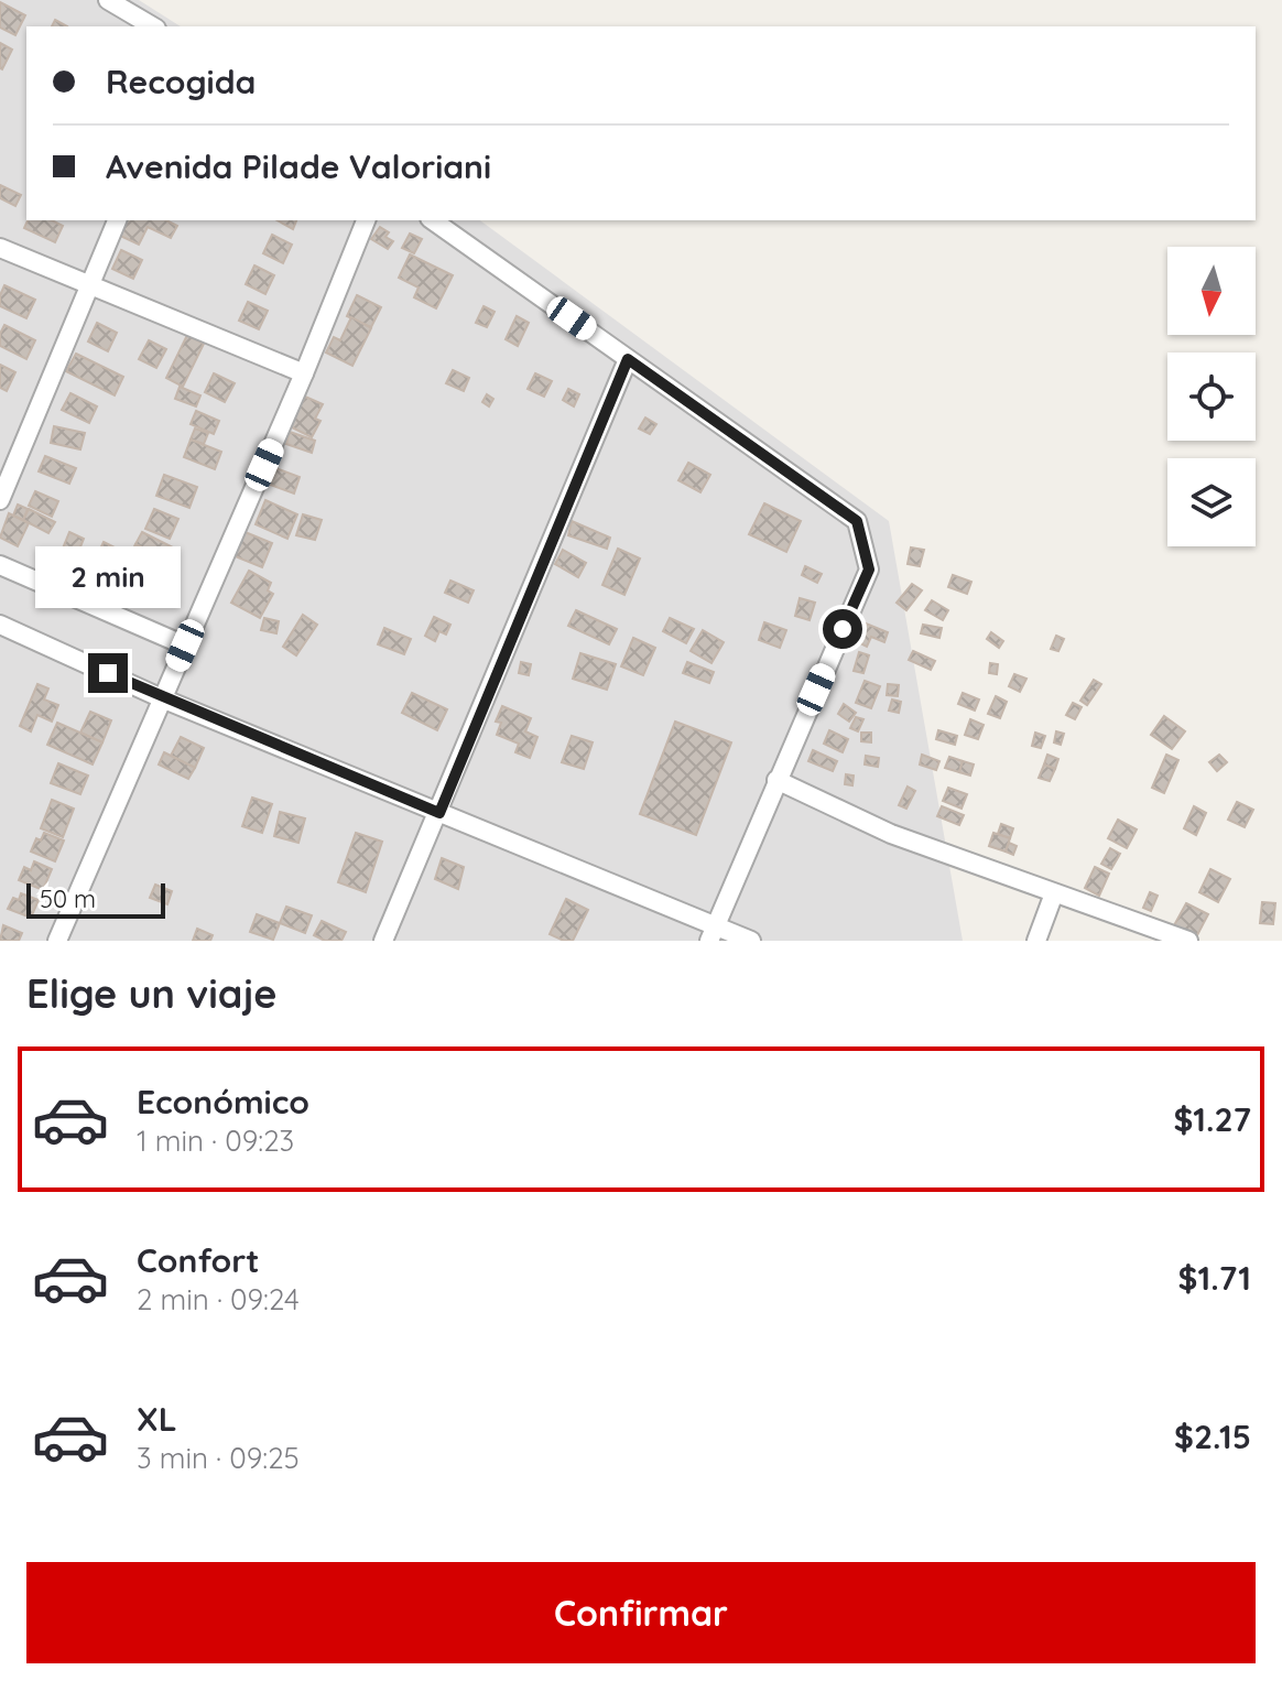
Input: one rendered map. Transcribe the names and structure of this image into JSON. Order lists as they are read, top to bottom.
{
  "scale_bar": "50 m",
  "north": "bottom",
  "page": {
    "banner": ["Recogida", "Avenida Pilade Valoriani"],
    "bubble": "2 min",
    "scale": "50 m",
    "heading": "Elige un viaje",
    "list": [
      {
        "name": "Económico",
        "note": "1 min · 09:23",
        "value": "$1.27"
      },
      {
        "name": "Confort",
        "note": "2 min · 09:24",
        "value": "$1.71"
      },
      {
        "name": "XL",
        "note": "3 min · 09:25",
        "value": "$2.15"
      }
    ],
    "buttons": "Confirmar"
  }
}
